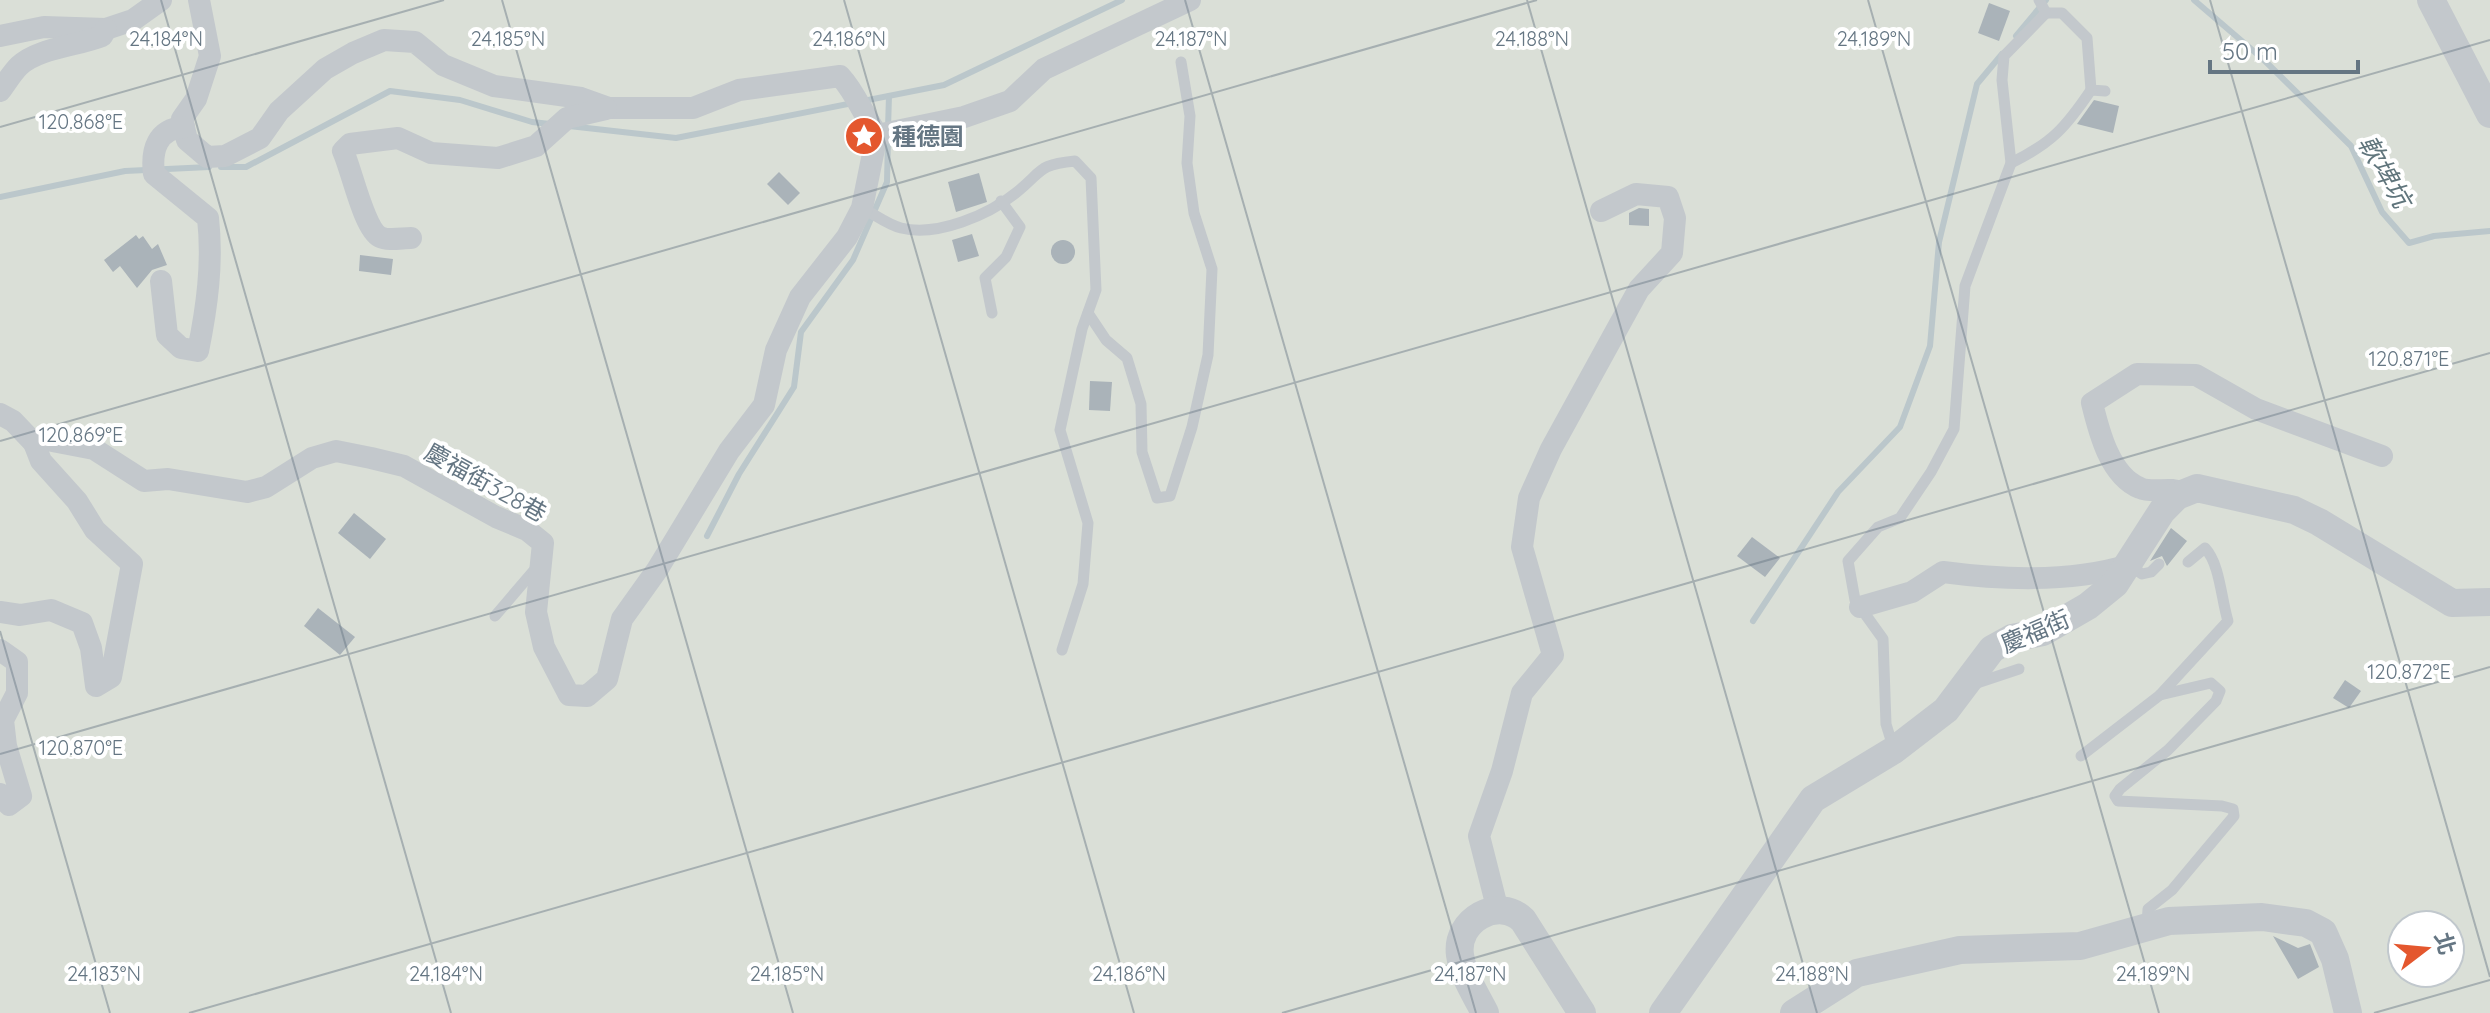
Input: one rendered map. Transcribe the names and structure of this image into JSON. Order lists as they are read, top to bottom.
{
  "streets": {
    "street": ["慶福街328巷", "慶福街"]
  },
  "water": ["軟埤坑"],
  "places": {
    "place": ["種德園"]
  },
  "scale_bar": "50 m",
  "north": "right",
  "coordinates": [
    "24.184°N",
    "24.185°N",
    "24.186°N",
    "24.187°N",
    "24.188°N",
    "24.189°N",
    "120.868°E",
    "120.871°E",
    "120.869°E",
    "120.872°E",
    "120.870°E",
    "24.183°N"
  ]
}
